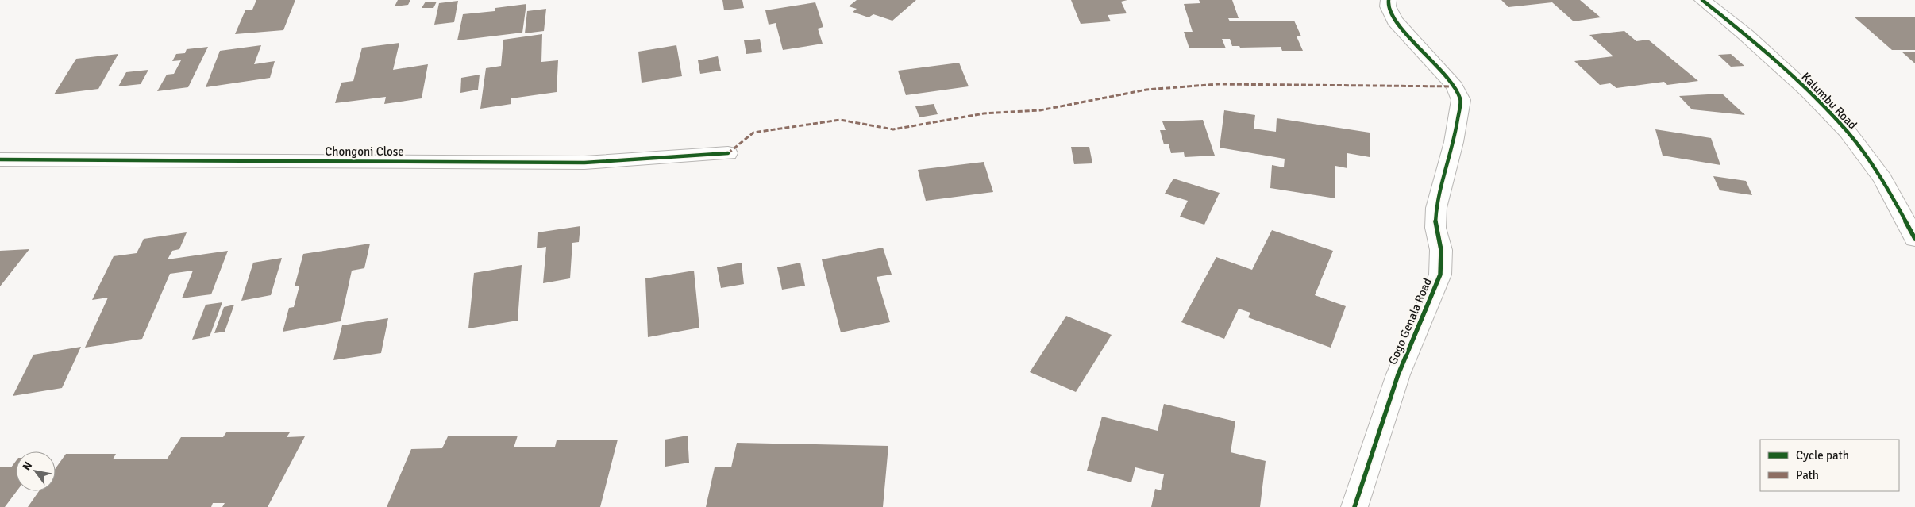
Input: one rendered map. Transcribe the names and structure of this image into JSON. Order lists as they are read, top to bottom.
{
  "streets": {
    "street": ["Kalumbu Road", "Chongoni Close", "Gogo Genala Road"]
  },
  "legend": ["Cycle path", "Path"],
  "north": "top left"
}
